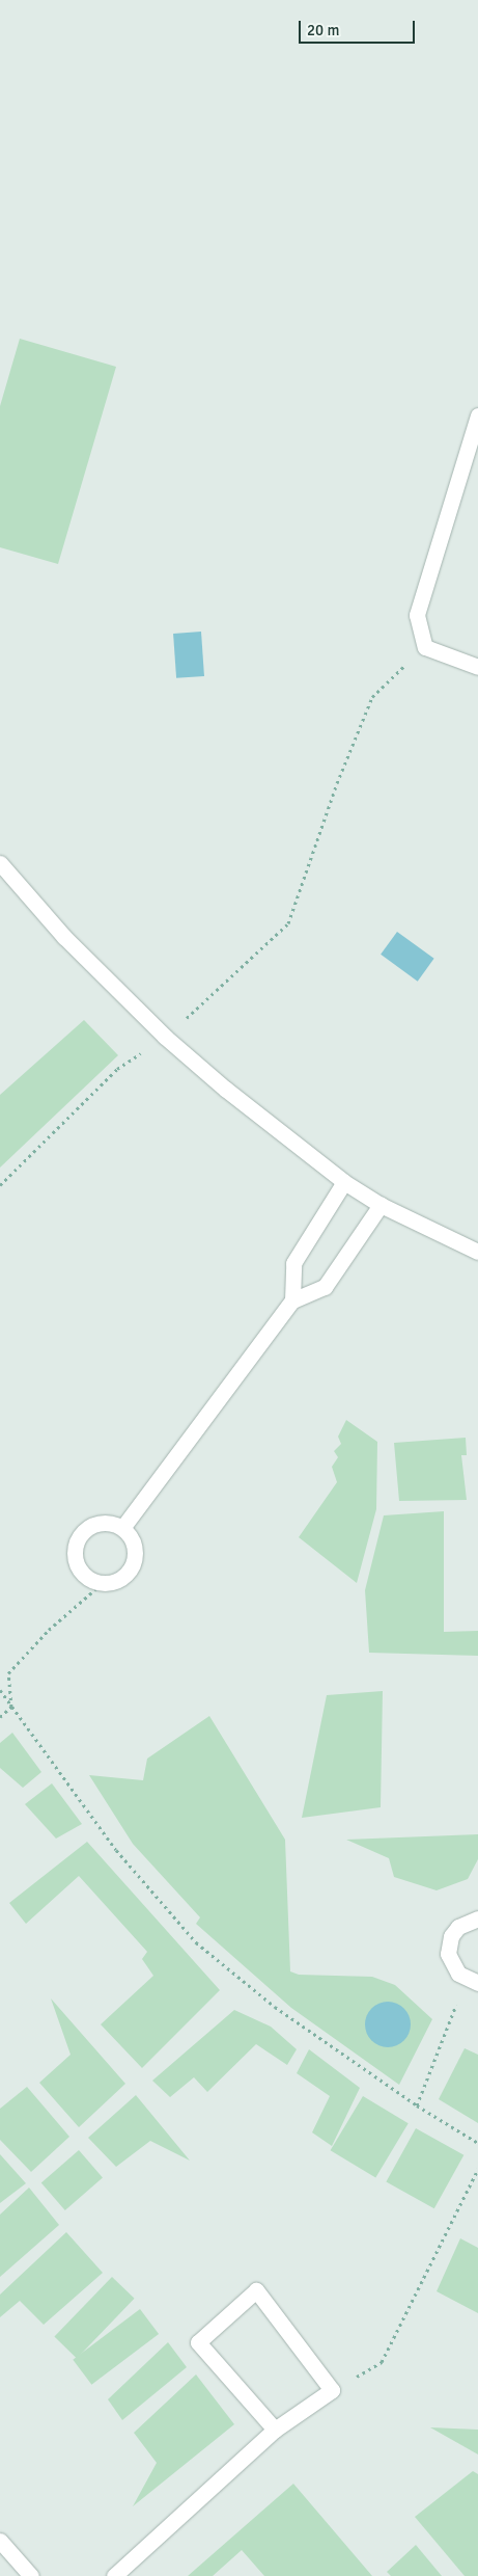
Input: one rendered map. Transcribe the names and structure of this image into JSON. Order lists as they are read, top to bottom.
{
  "scale_bar": "20 m"
}
